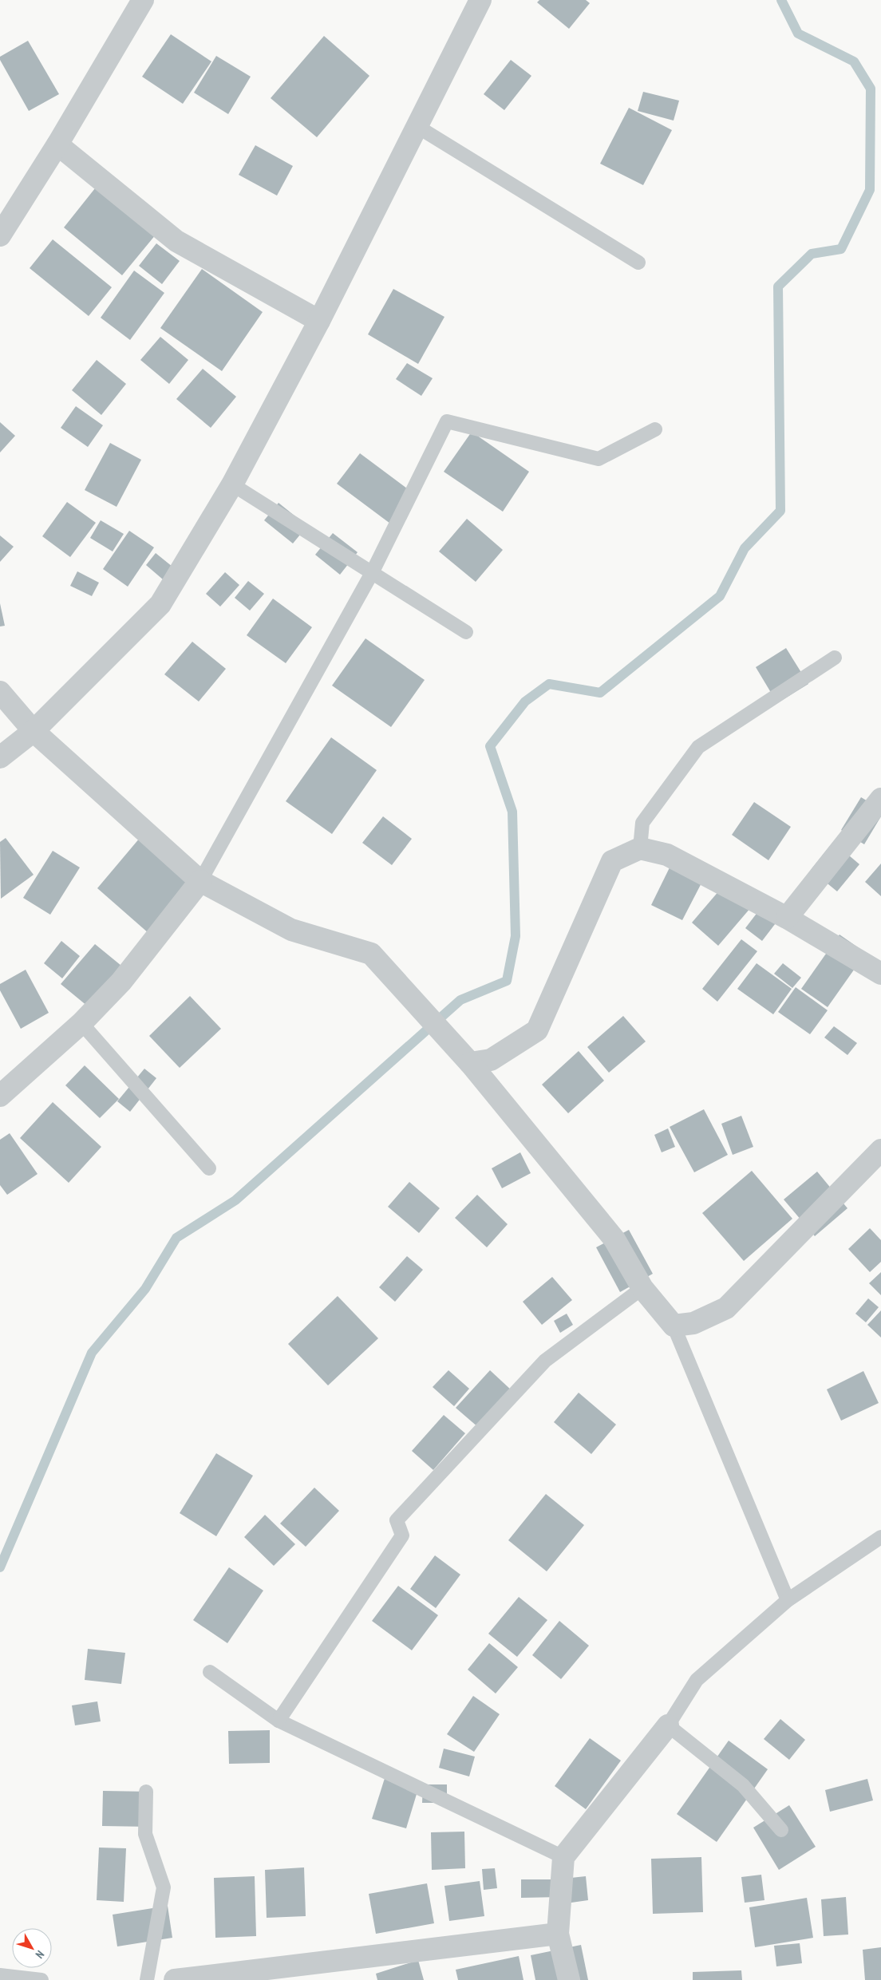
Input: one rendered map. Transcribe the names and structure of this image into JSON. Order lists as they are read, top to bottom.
{
  "north": "bottom right"
}
